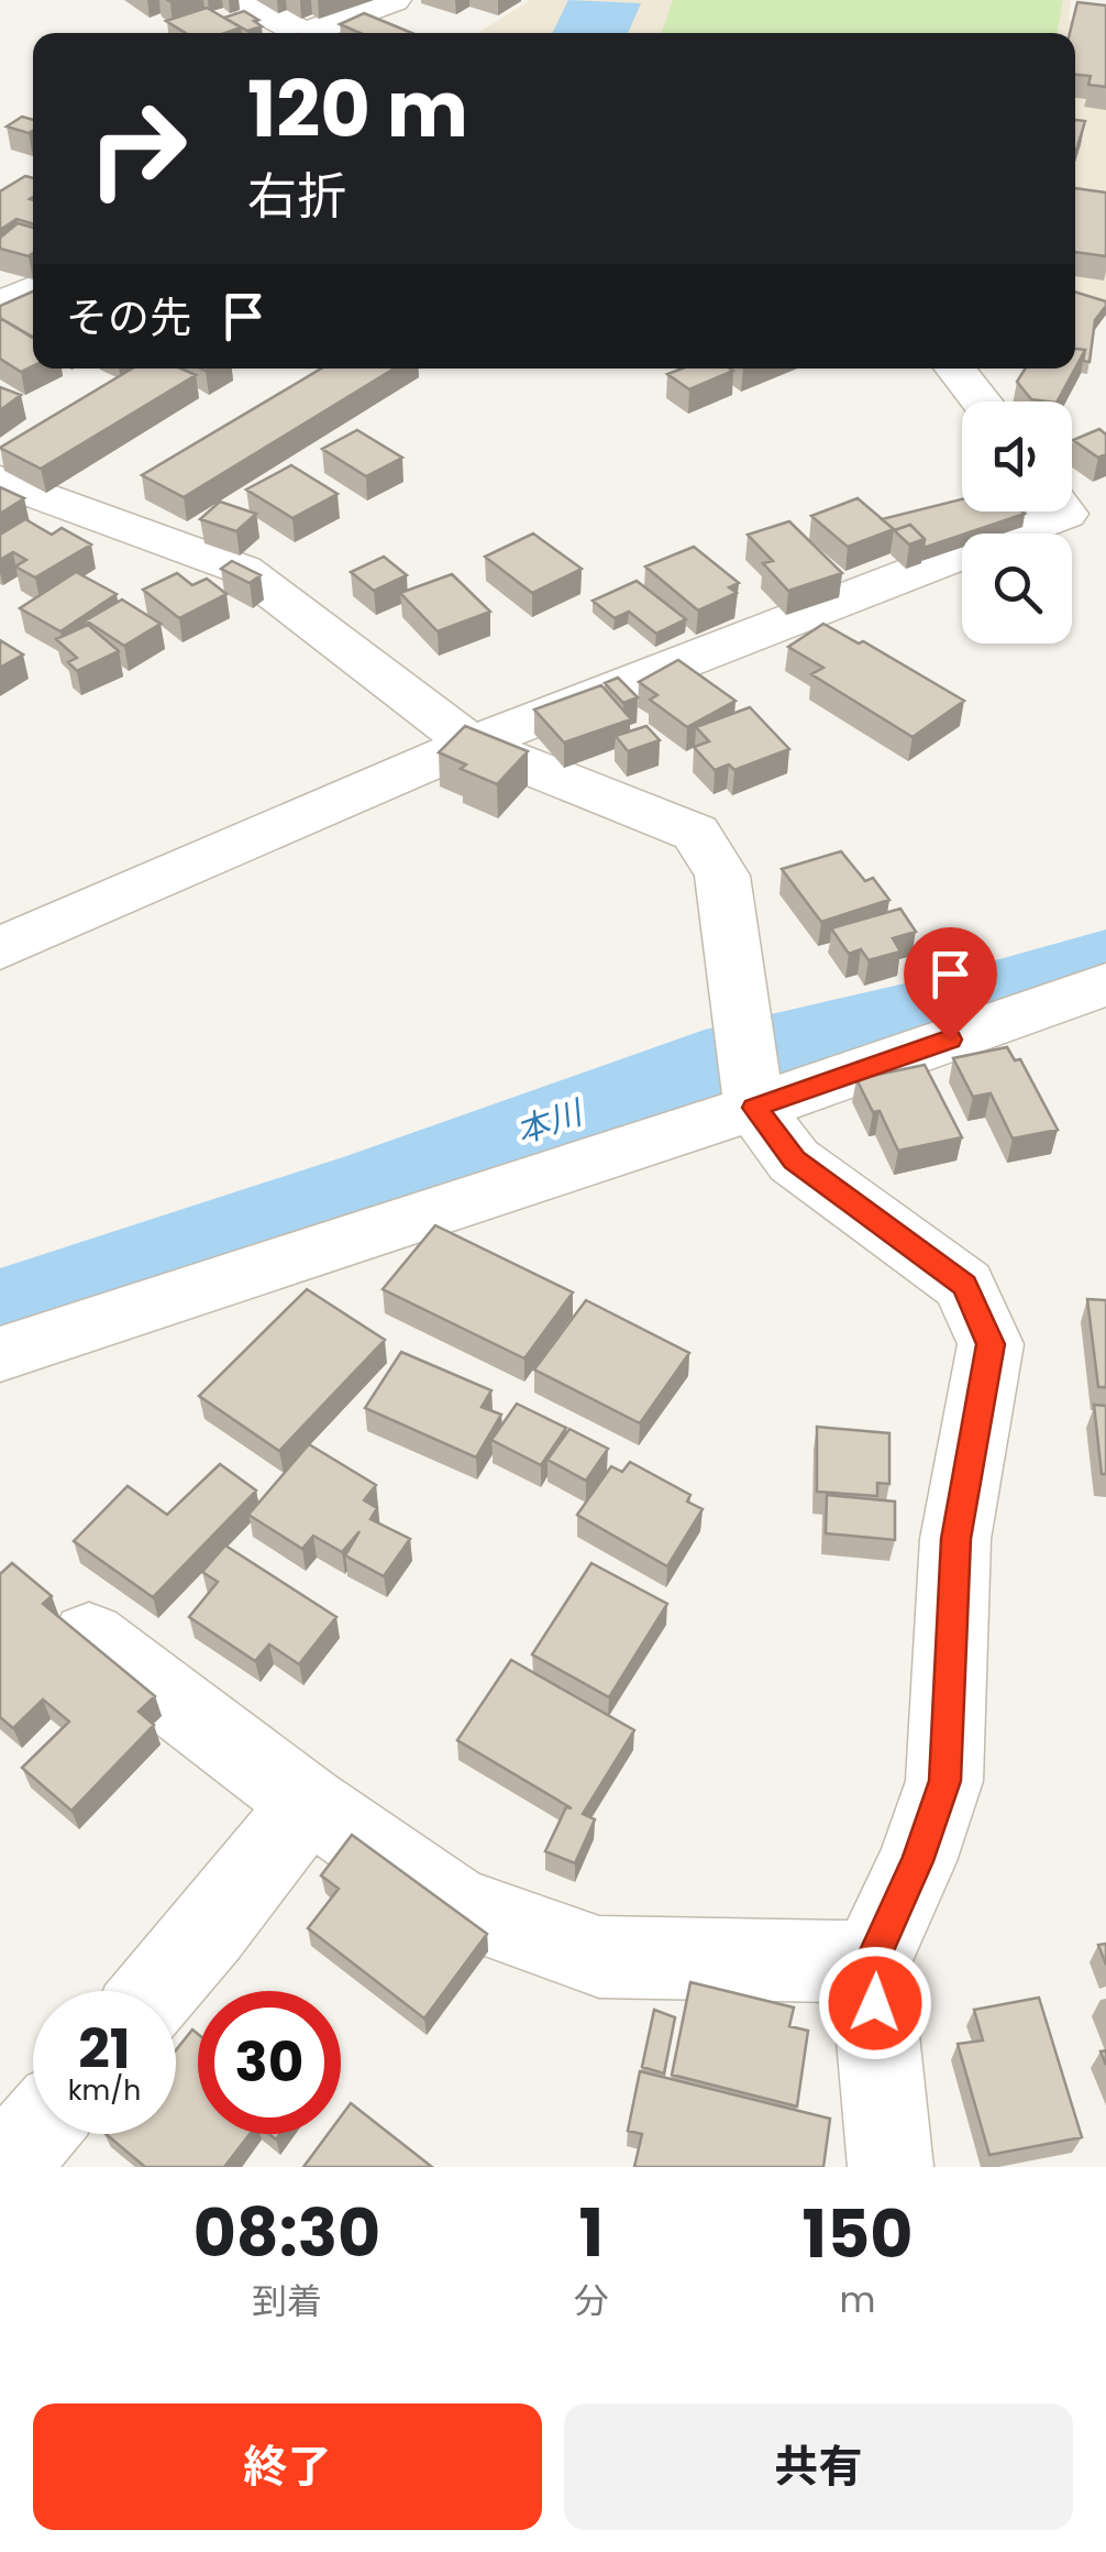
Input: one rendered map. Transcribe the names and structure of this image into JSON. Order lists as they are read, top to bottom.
{
  "water": ["本川"],
  "page": {
    "turn": ["120 m", "右折"],
    "then": "その先",
    "speed": "21 km/h",
    "limit": "30",
    "eta": [
      "08:30",
      "到着",
      "1",
      "分",
      "150",
      "m"
    ],
    "buttons": ["終了", "共有"]
  }
}
